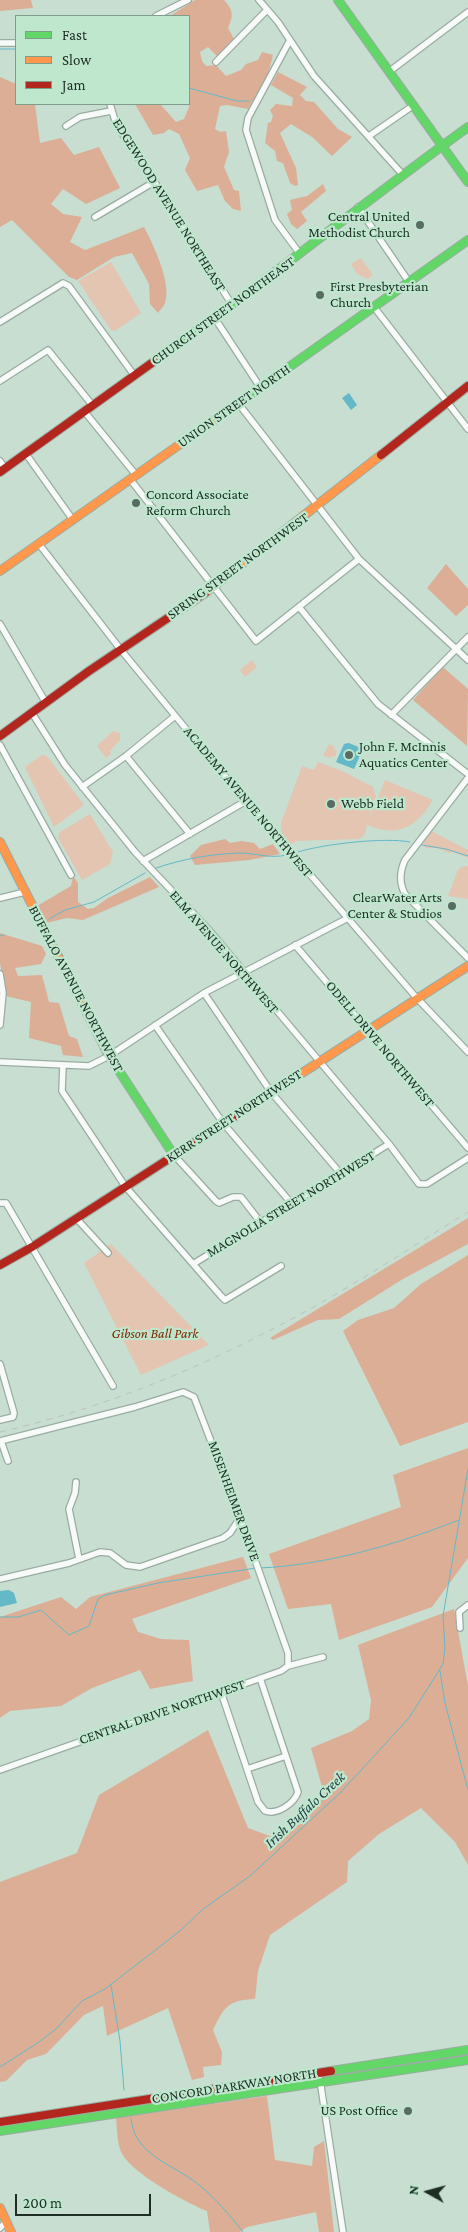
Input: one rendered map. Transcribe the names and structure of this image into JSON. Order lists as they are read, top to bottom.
{
  "streets": {
    "main road": [
      "CHURCH STREET NORTHEAST",
      "UNION STREET NORTH",
      "SPRING STREET NORTHWEST",
      "BUFFALO AVENUE NORTHWEST",
      "KERR STREET NORTHWEST",
      "CONCORD PARKWAY NORTH"
    ],
    "street": [
      "EDGEWOOD AVENUE NORTHEAST",
      "ACADEMY AVENUE NORTHWEST",
      "ELM AVENUE NORTHWEST",
      "ODELL DRIVE NORTHWEST",
      "MAGNOLIA STREET NORTHWEST",
      "MISENHEIMER DRIVE",
      "CENTRAL DRIVE NORTHWEST"
    ]
  },
  "crossings": [
    ["EDGEWOOD AVENUE NORTHEAST", "CHURCH STREET NORTHEAST"],
    ["UNION STREET NORTH", "ACADEMY AVENUE NORTHWEST"],
    ["SPRING STREET NORTHWEST", "ACADEMY AVENUE NORTHWEST"],
    ["SPRING STREET NORTHWEST", "ELM AVENUE NORTHWEST"],
    ["ACADEMY AVENUE NORTHWEST", "KERR STREET NORTHWEST"],
    ["ELM AVENUE NORTHWEST", "KERR STREET NORTHWEST"],
    ["ELM AVENUE NORTHWEST", "MAGNOLIA STREET NORTHWEST"],
    ["BUFFALO AVENUE NORTHWEST", "KERR STREET NORTHWEST"],
    ["BUFFALO AVENUE NORTHWEST", "MAGNOLIA STREET NORTHWEST"],
    ["ODELL DRIVE NORTHWEST", "KERR STREET NORTHWEST"],
    ["MISENHEIMER DRIVE", "CENTRAL DRIVE NORTHWEST"]
  ],
  "water": ["Irish Buffalo Creek"],
  "parks": ["Gibson Ball Park"],
  "places": [
    "Central United Methodist Church",
    "First Presbyterian Church",
    "Concord Associate Reform Church",
    "John F. McInnis Aquatics Center",
    "Webb Field",
    "ClearWater Arts Center & Studios",
    "US Post Office"
  ],
  "legend": ["Fast", "Slow", "Jam"],
  "scale_bar": "200 m",
  "north": "left"
}
